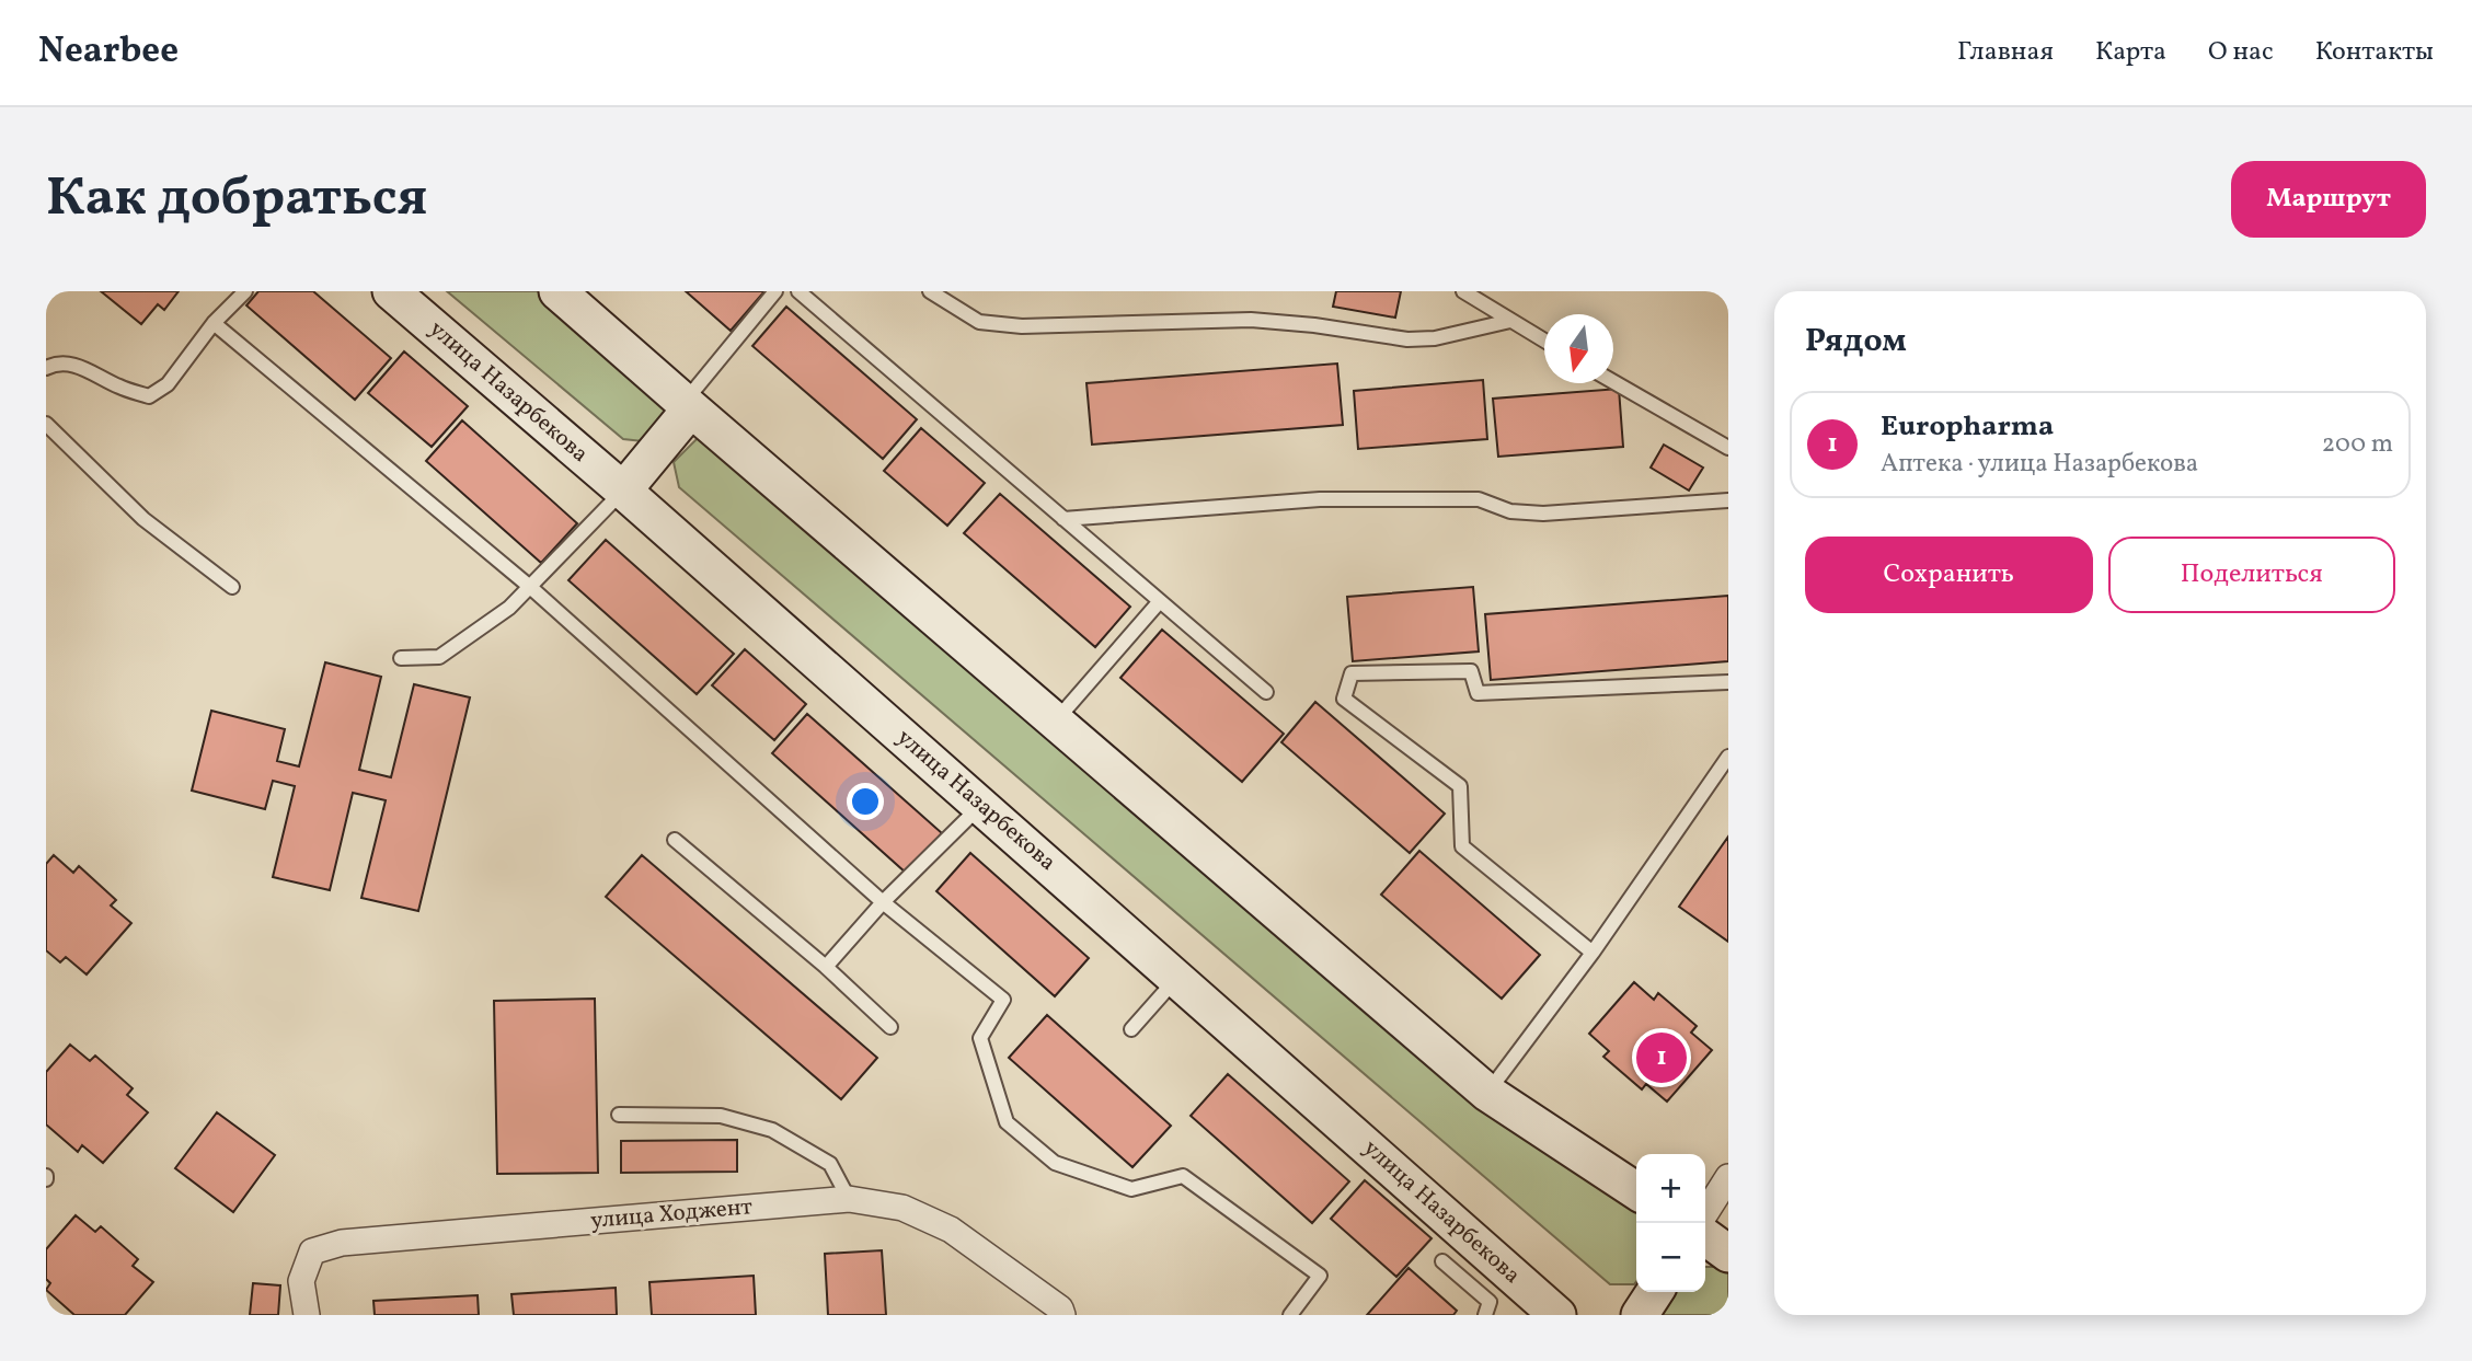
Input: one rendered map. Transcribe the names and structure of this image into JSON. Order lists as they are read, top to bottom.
{
  "streets": {
    "street": ["улица Назарбекова", "улица Ходжент"]
  },
  "north": "bottom",
  "page": {
    "header": "Nearbee",
    "nav": [
      "Главная",
      "Карта",
      "О нас",
      "Контакты"
    ],
    "buttons": [
      "Маршрут",
      ["Сохранить", "Поделиться"]
    ],
    "title": "Как добраться",
    "heading": "Рядом",
    "list": [
      {
        "mark": "1",
        "name": "Europharma",
        "note": "Аптека · улица Назарбекова",
        "value": "200 m"
      }
    ],
    "pins": "1",
    "map_buttons": ["+", "−"]
  }
}
